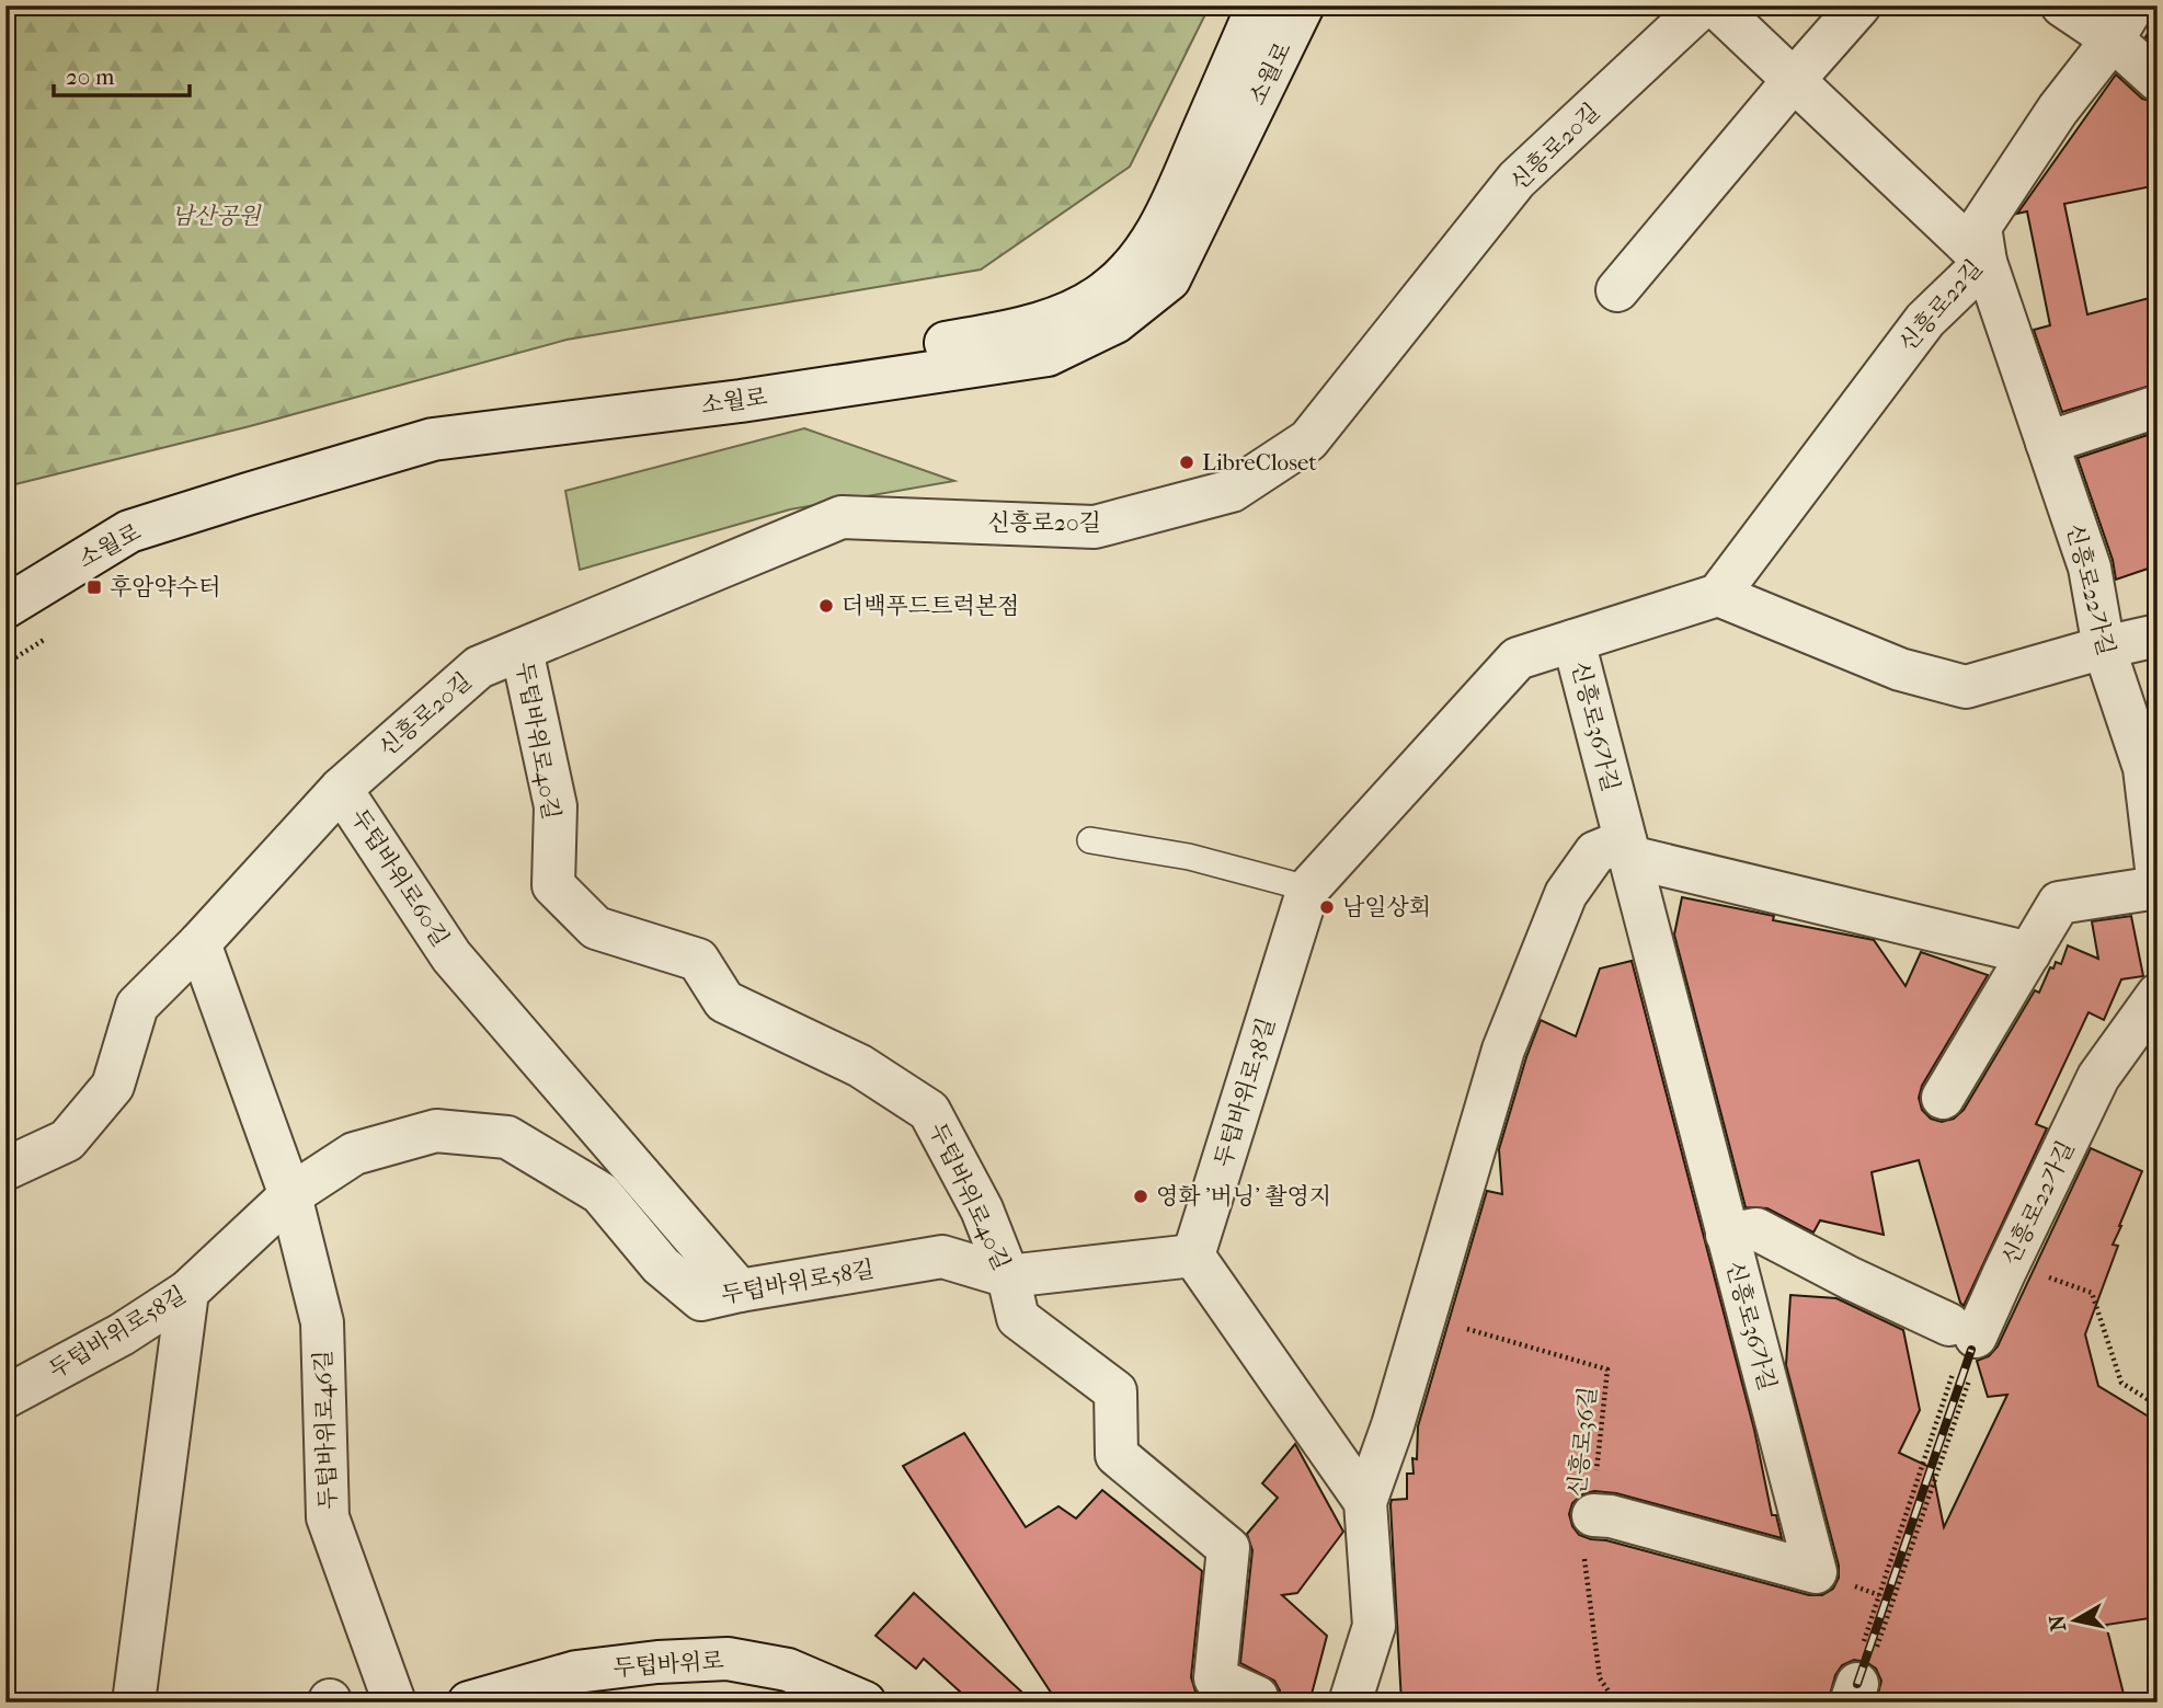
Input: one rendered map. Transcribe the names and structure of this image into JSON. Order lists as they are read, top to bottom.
{
  "streets": {
    "street": [
      "소월로",
      "신흥로20길",
      "신흥로22길",
      "신흥로22가길",
      "신흥로36가길",
      "두텁바위로40길",
      "두텁바위로60길",
      "두텁바위로38길",
      "두텁바위로58길",
      "두텁바위로46길",
      "두텁바위로"
    ],
    "path": ["신흥로36길"]
  },
  "crossings": [
    ["신흥로20길", "두텁바위로40길"],
    ["신흥로20길", "두텁바위로60길"],
    ["신흥로22길", "신흥로22가길"],
    ["신흥로36가길", "두텁바위로38길"],
    ["신흥로36가길", "신흥로36길"],
    ["두텁바위로40길", "두텁바위로58길"],
    ["두텁바위로60길", "두텁바위로58길"],
    ["두텁바위로38길", "두텁바위로58길"],
    ["두텁바위로58길", "두텁바위로46길"]
  ],
  "parks": ["남산공원"],
  "places": {
    "other": [
      "LibreCloset",
      "더백푸드트럭본점",
      "남일상회",
      "영화 '버닝' 촬영지"
    ],
    "transit": ["후암약수터"]
  },
  "scale_bar": "20 m",
  "north": "left"
}
